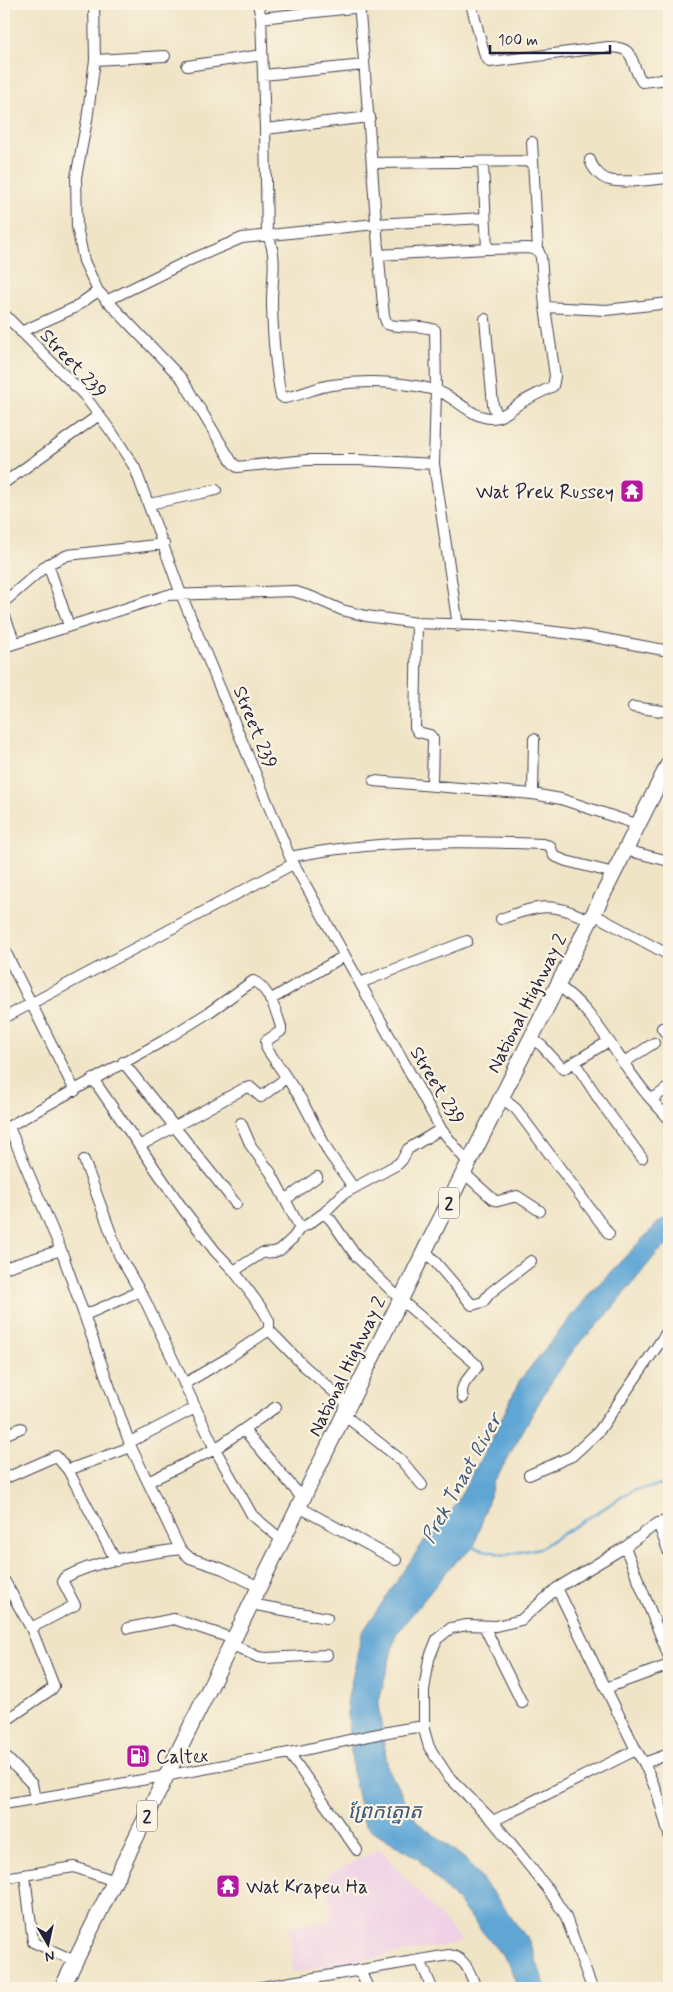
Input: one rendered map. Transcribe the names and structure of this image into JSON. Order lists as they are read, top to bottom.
{
  "streets": {
    "highway": ["National Highway 2", "2"],
    "street": ["Street 239"]
  },
  "crossings": [
    ["Street 239", "National Highway 2"]
  ],
  "water": ["Prek Tnaot River", "ព្រែកត្នោត"],
  "places": {
    "temple": ["Wat Prek Russey", "Wat Krapeu Ha"],
    "fuel station": ["Caltex"]
  },
  "scale_bar": "100 m",
  "north": "bottom"
}
